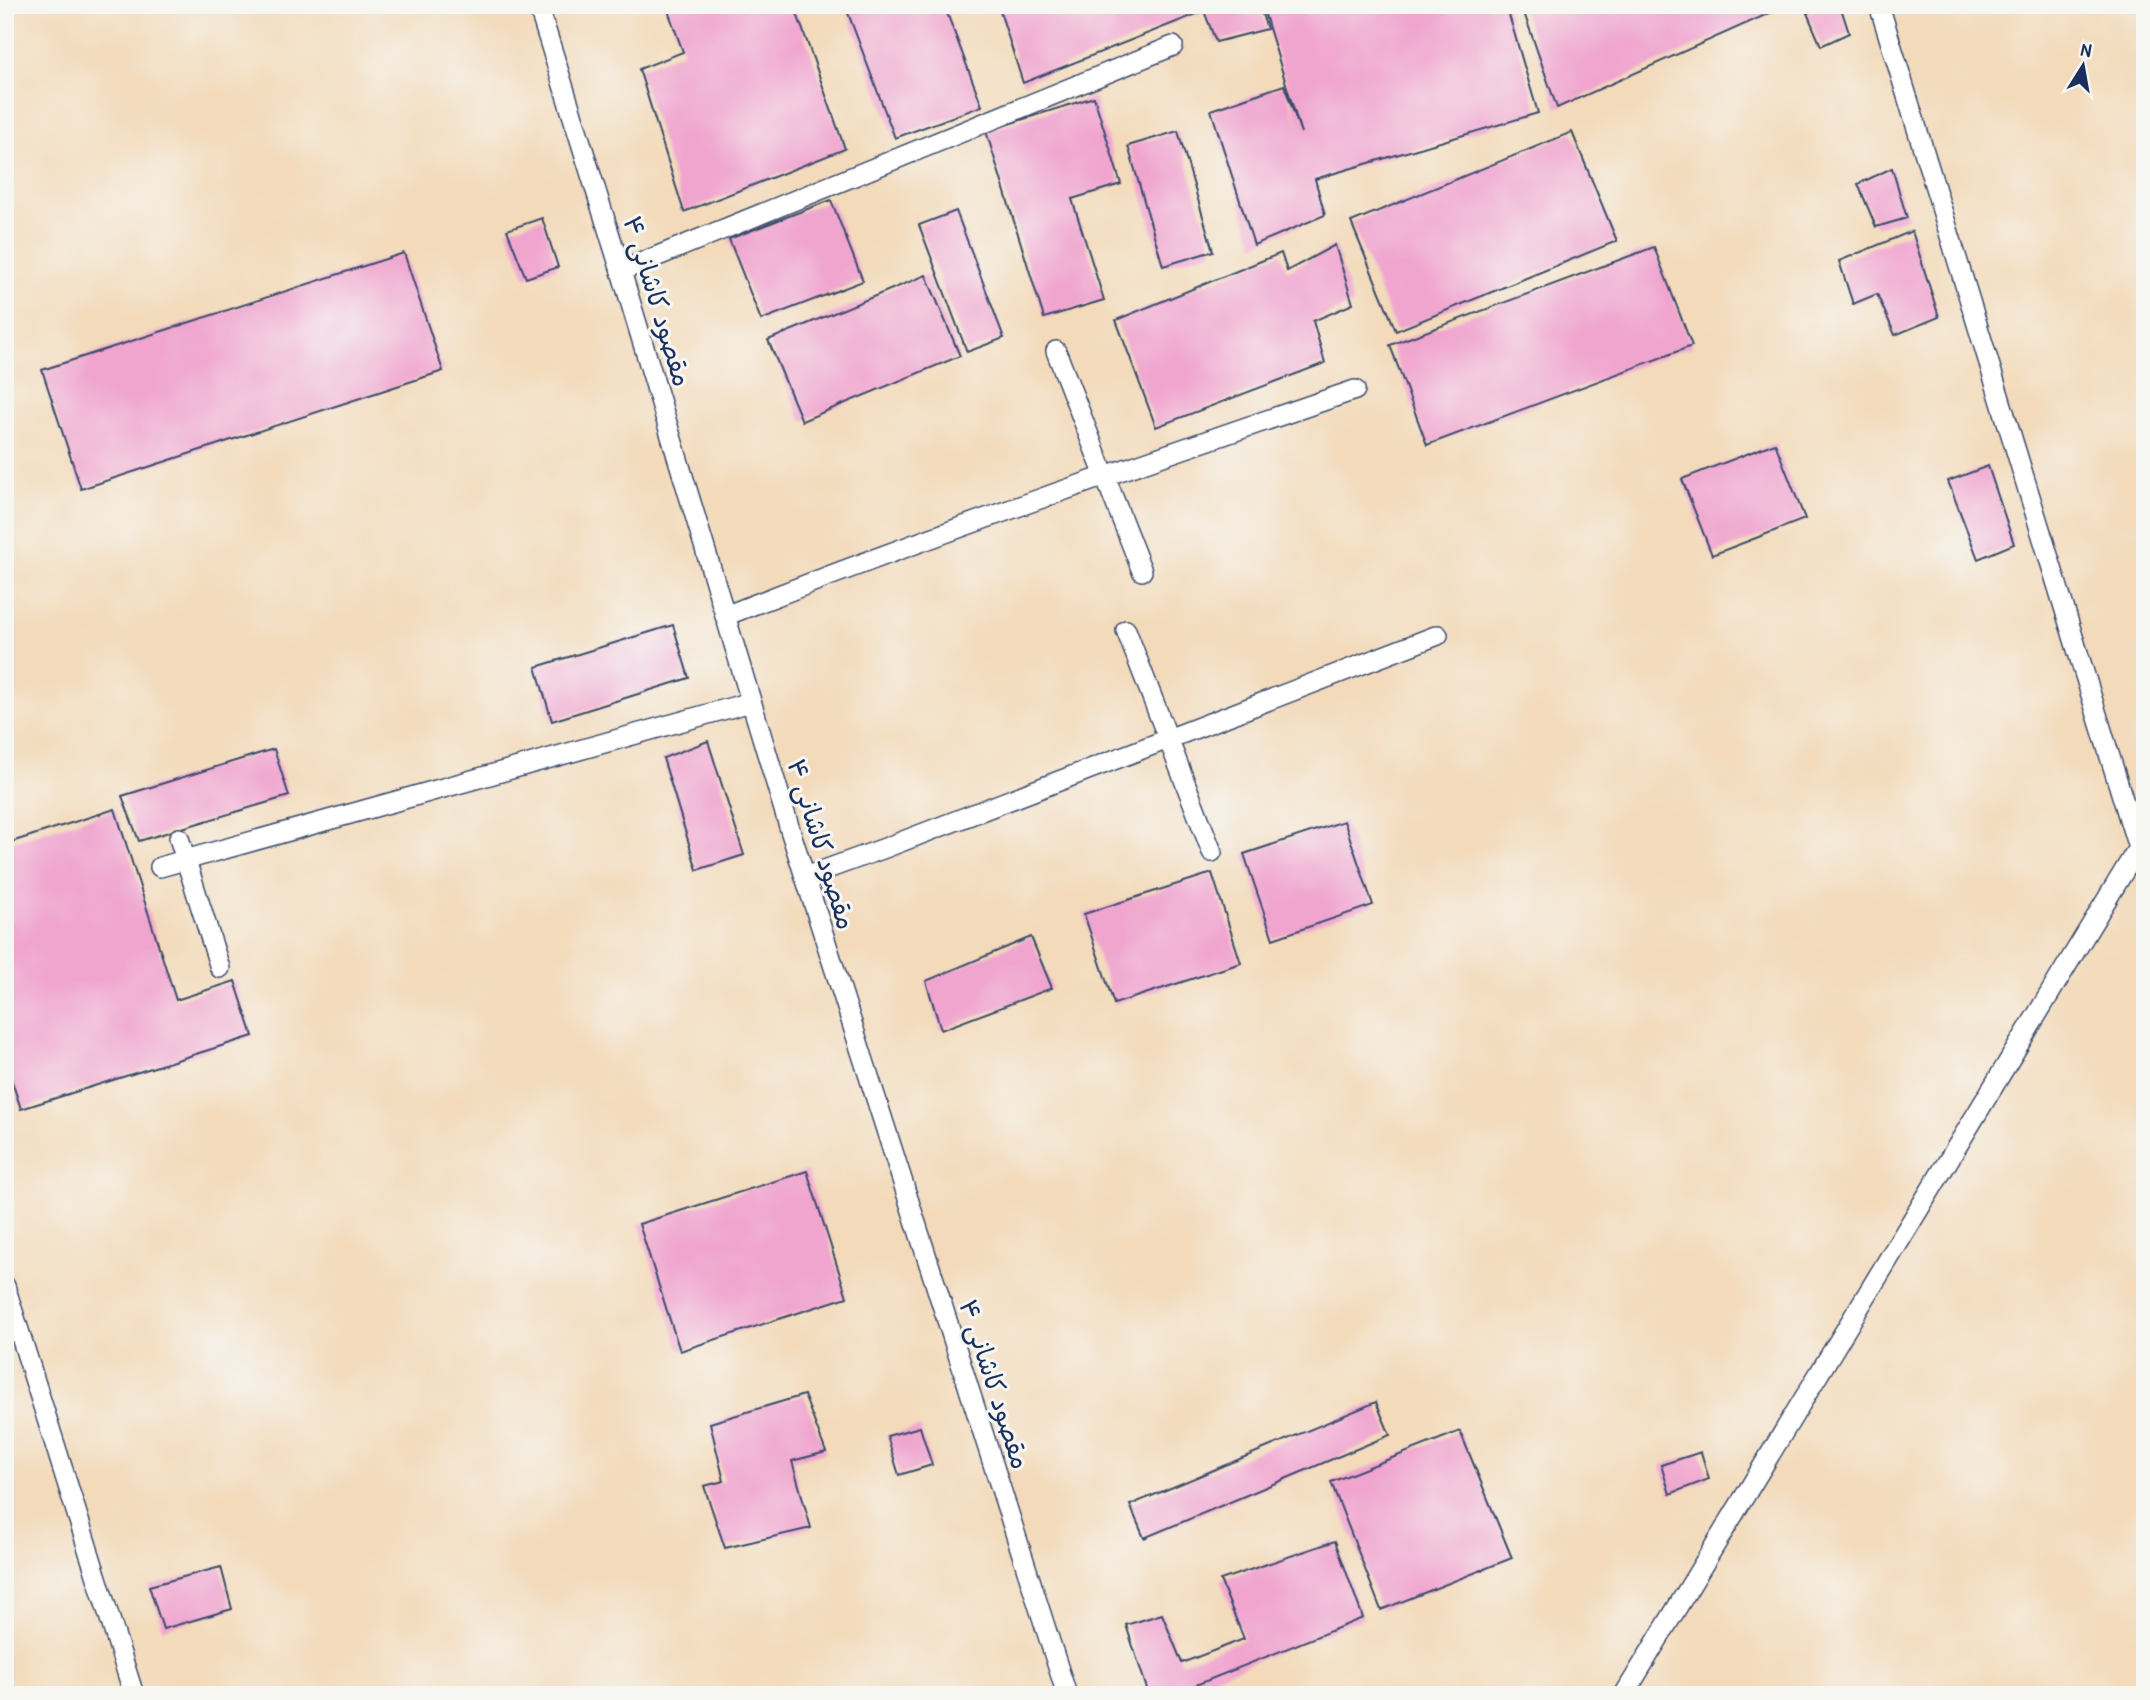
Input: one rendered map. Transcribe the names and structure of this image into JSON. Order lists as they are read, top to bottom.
{
  "streets": {
    "lane": ["مقصود کاشانی ۴"]
  },
  "north": "top"
}
